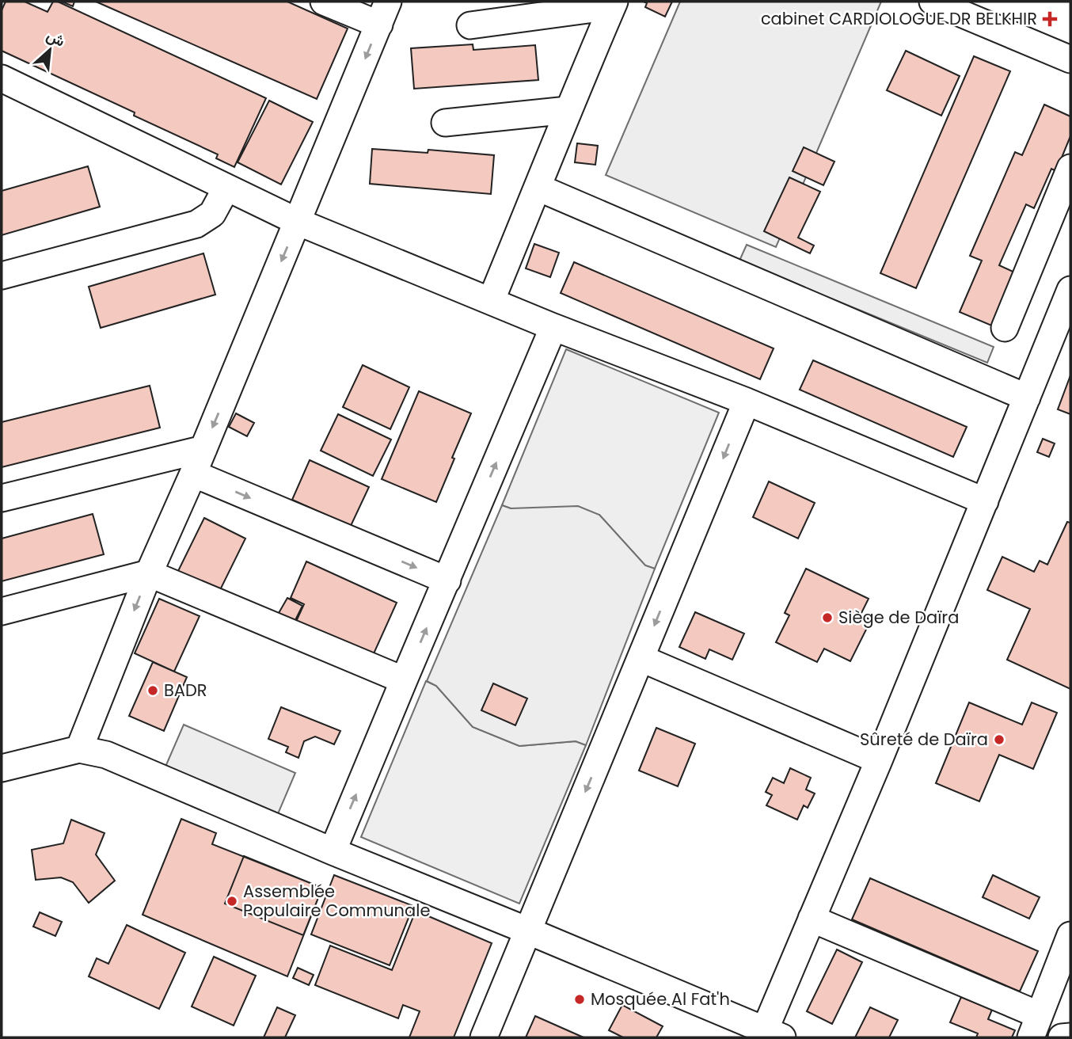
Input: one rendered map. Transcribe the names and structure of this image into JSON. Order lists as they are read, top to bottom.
{
  "places": {
    "health": ["cabinet CARDIOLOGUE DR BELKHIR"],
    "other": [
      "Siège de Daïra",
      "BADR",
      "Sûreté de Daïra",
      "Assemblée Populaire Communale",
      "Mosquée Al Fat'h"
    ]
  },
  "north": "top right"
}
